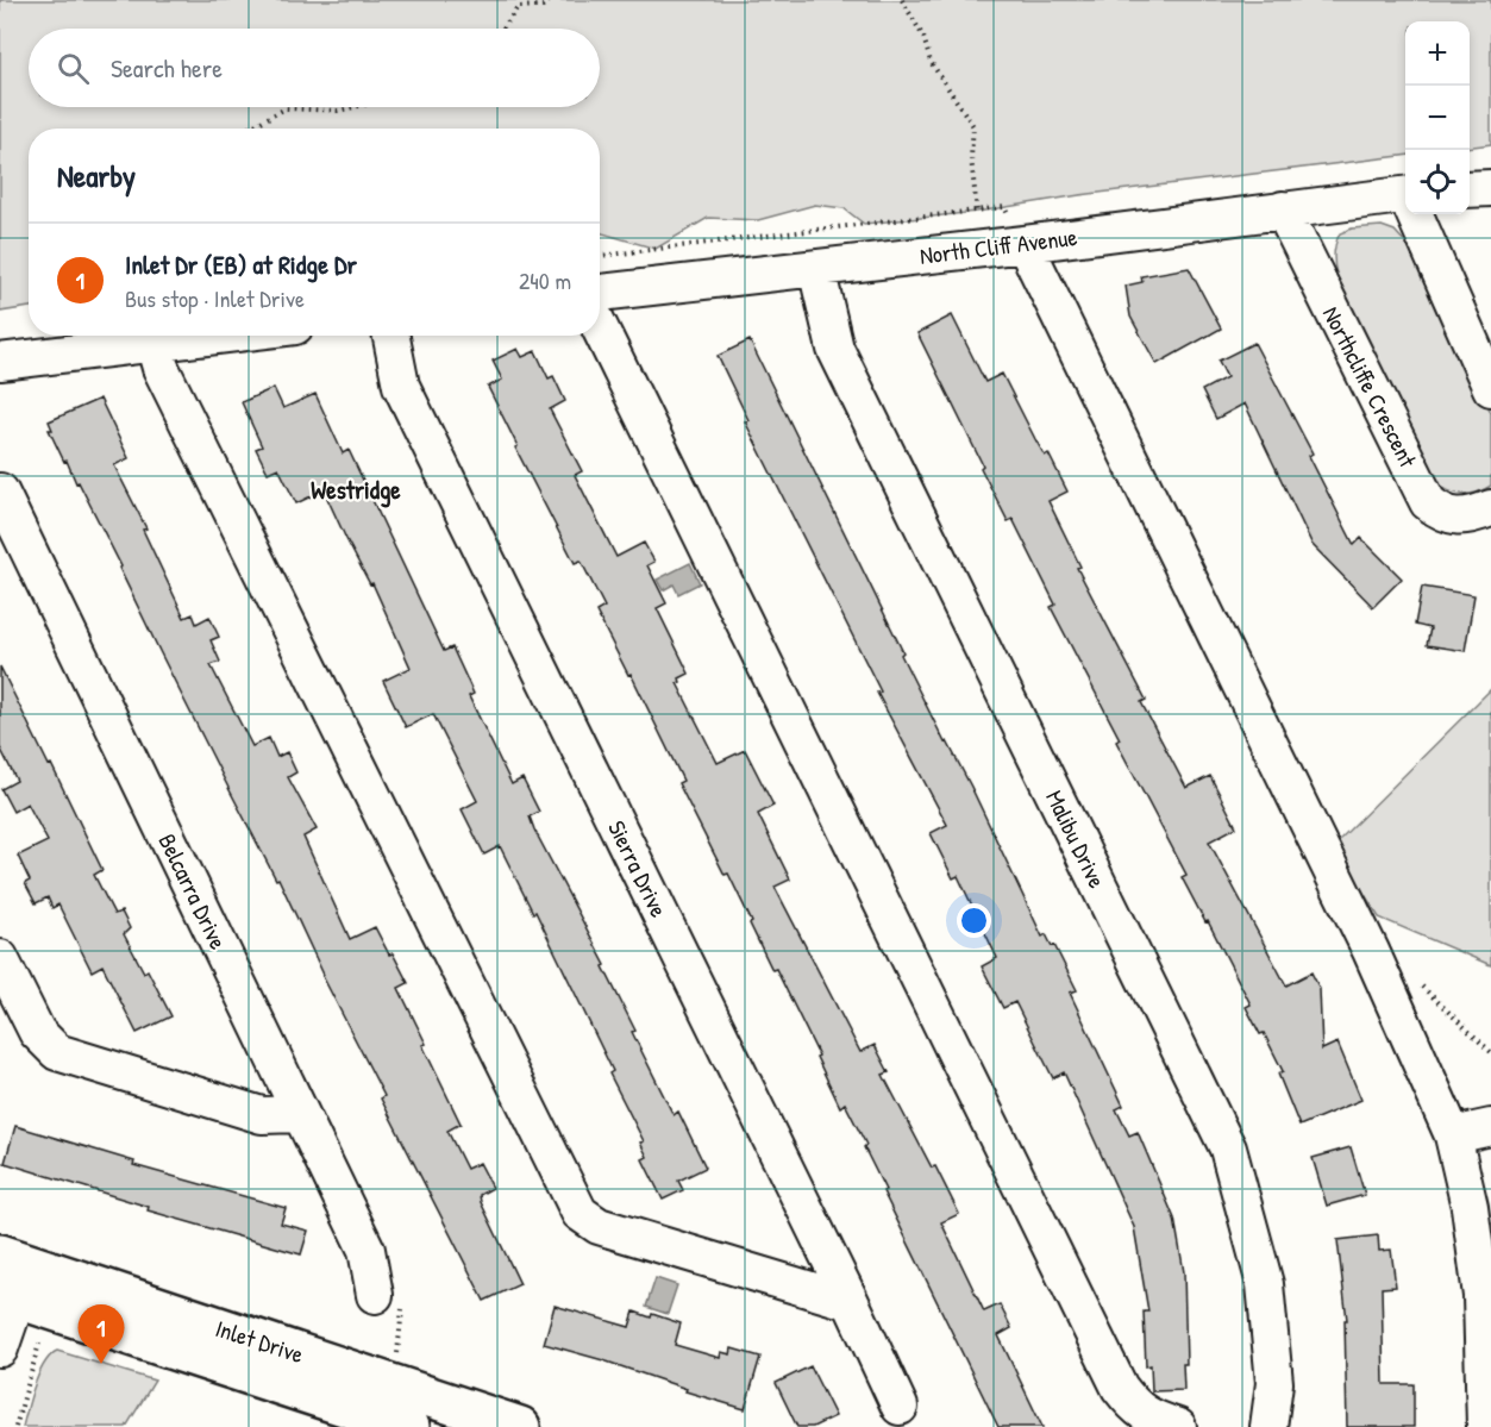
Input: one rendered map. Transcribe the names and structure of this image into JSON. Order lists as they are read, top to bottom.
{
  "streets": {
    "main road": ["Inlet Drive"],
    "street": [
      "North Cliff Avenue",
      "Northcliffe Crescent",
      "Malibu Drive",
      "Sierra Drive",
      "Belcarra Drive"
    ]
  },
  "crossings": [
    ["North Cliff Avenue", "Northcliffe Crescent"],
    ["North Cliff Avenue", "Malibu Drive"]
  ],
  "districts": ["Westridge"],
  "page": {
    "map_buttons": ["+", "−"],
    "search": "Search here",
    "heading": "Nearby",
    "list": [
      {
        "mark": "1",
        "name": "Inlet Dr (EB) at Ridge Dr",
        "note": "Bus stop · Inlet Drive",
        "value": "240 m"
      }
    ],
    "pins": "1"
  }
}
